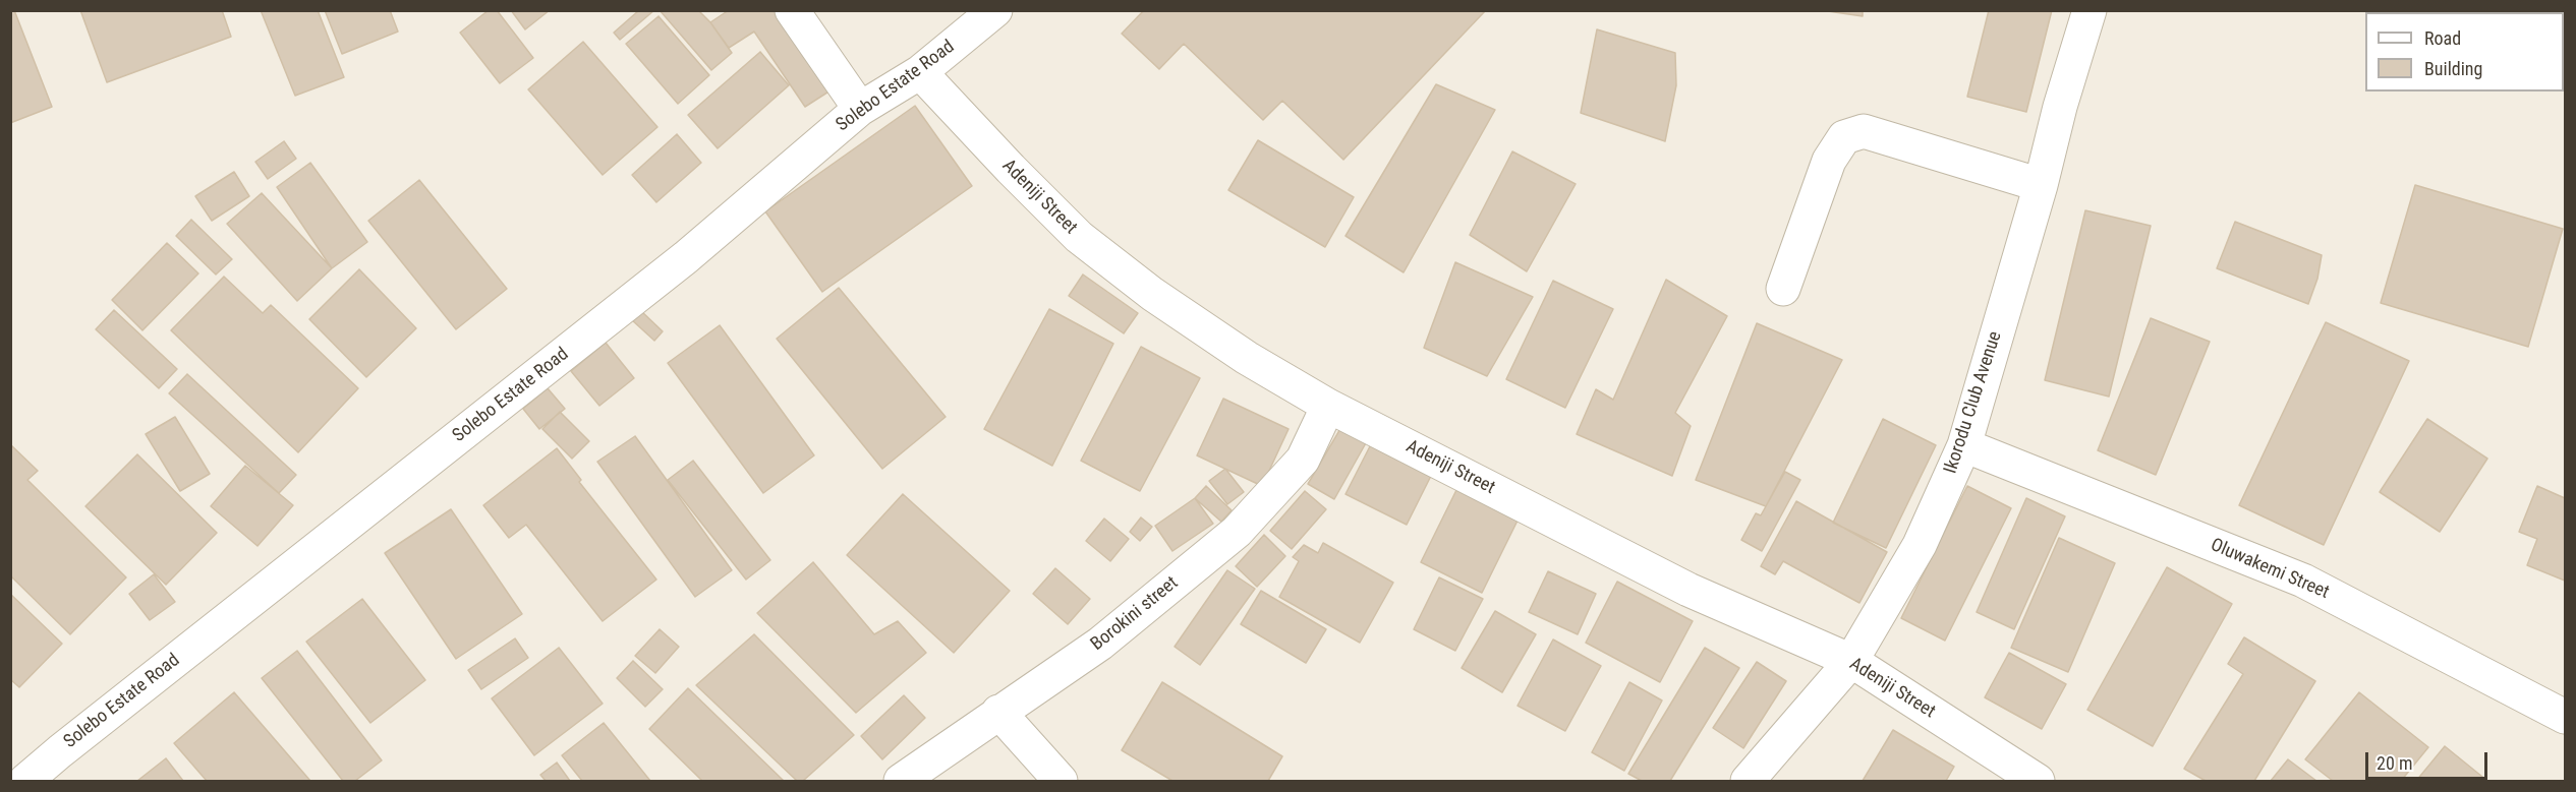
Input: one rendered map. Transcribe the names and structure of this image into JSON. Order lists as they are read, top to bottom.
{
  "streets": {
    "street": [
      "Solebo Estate Road",
      "Adeniji Street",
      "Ikorodu Club Avenue",
      "Oluwakemi Street",
      "Borokini street"
    ]
  },
  "crossings": [
    ["Solebo Estate Road", "Adeniji Street"],
    ["Adeniji Street", "Ikorodu Club Avenue"],
    ["Adeniji Street", "Borokini street"],
    ["Ikorodu Club Avenue", "Oluwakemi Street"]
  ],
  "legend": ["Road", "Building"],
  "scale_bar": "20 m"
}
